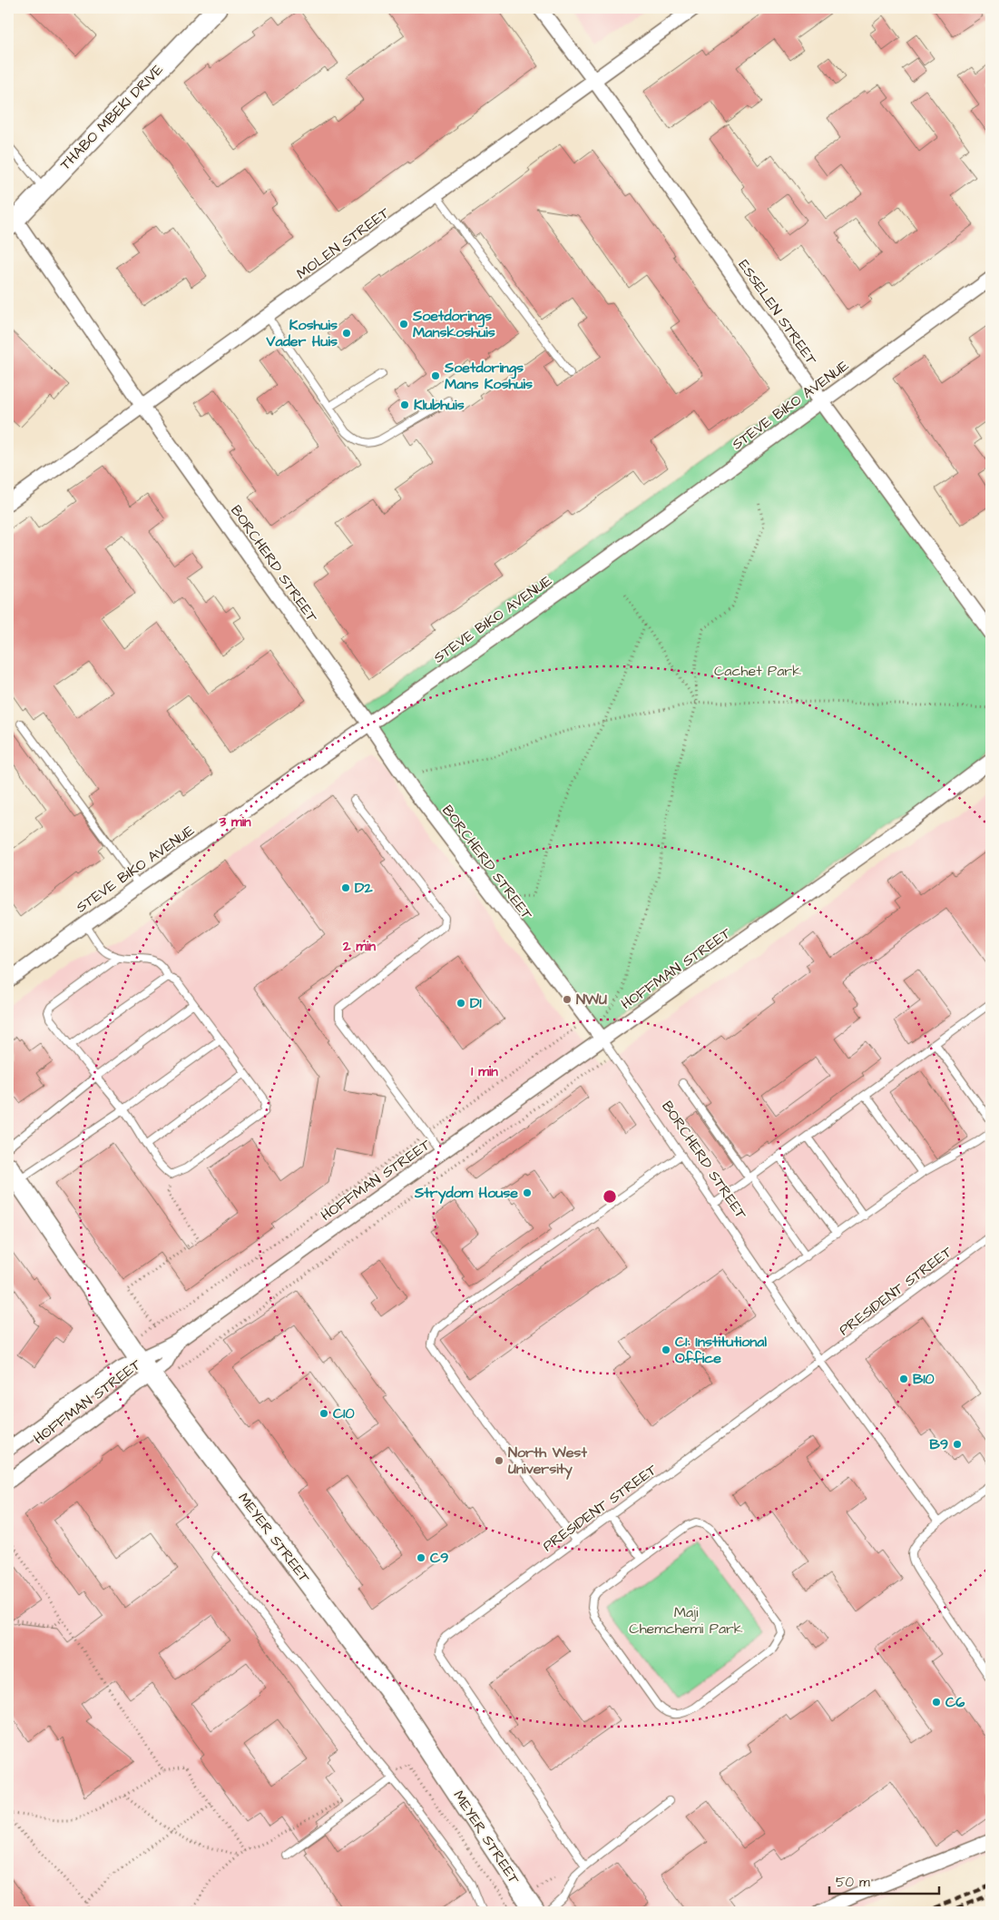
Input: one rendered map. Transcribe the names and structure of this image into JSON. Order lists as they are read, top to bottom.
{
  "streets": {
    "street": [
      "THABO MBEKI DRIVE",
      "MOLEN STREET",
      "ESSELEN STREET",
      "STEVE BIKO AVENUE",
      "BORCHERD STREET",
      "HOFFMAN STREET",
      "MEYER STREET"
    ],
    "lane": ["PRESIDENT STREET"]
  },
  "crossings": [
    ["THABO MBEKI DRIVE", "BORCHERD STREET"],
    ["MOLEN STREET", "ESSELEN STREET"],
    ["MOLEN STREET", "BORCHERD STREET"],
    ["ESSELEN STREET", "STEVE BIKO AVENUE"],
    ["STEVE BIKO AVENUE", "BORCHERD STREET"],
    ["BORCHERD STREET", "HOFFMAN STREET"],
    ["BORCHERD STREET", "PRESIDENT STREET"],
    ["HOFFMAN STREET", "MEYER STREET"]
  ],
  "parks": ["Cachet Park", "Maji Chemchemi Park"],
  "places": [
    "Soetdorings Manskoshuis",
    "Koshuis Vader Huis",
    "Soetdorings Mans Koshuis",
    "Klubhuis",
    "D2",
    "NWU",
    "D1",
    "Strydom House",
    "C1: Institutional Office",
    "B10",
    "C10",
    "B9",
    "North West University",
    "C9",
    "C6"
  ],
  "scale_bar": "50 m",
  "rings": ["3 min", "2 min", "1 min"]
}
